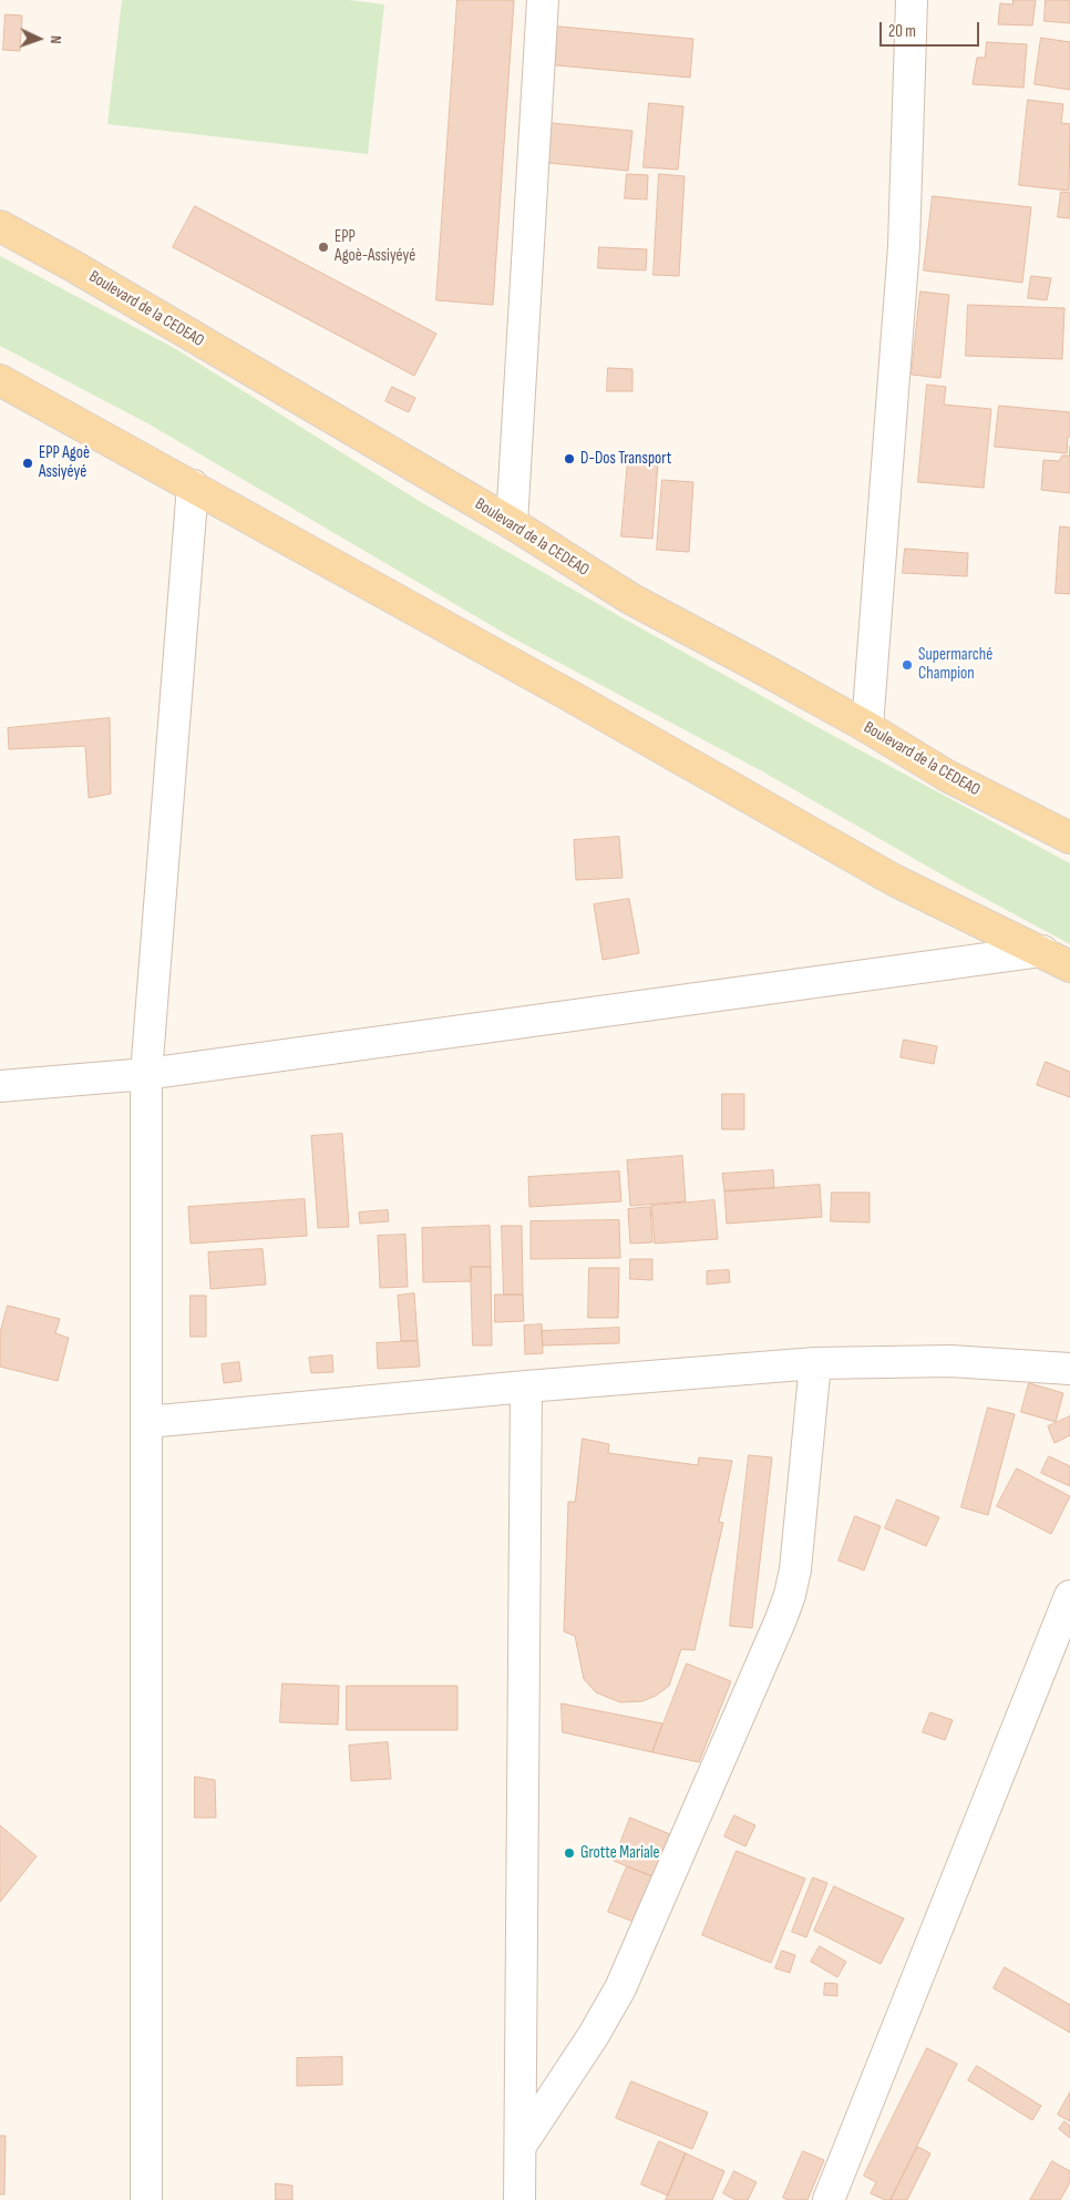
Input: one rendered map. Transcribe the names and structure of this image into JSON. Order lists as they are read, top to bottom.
{
  "streets": {
    "main road": ["Boulevard de la CEDEAO"]
  },
  "places": [
    "EPP Agoè-Assiyéyé",
    "D-Dos Transport",
    "EPP Agoè Assiyéyé",
    "Supermarché Champion",
    "Grotte Mariale"
  ],
  "scale_bar": "20 m",
  "north": "right"
}
